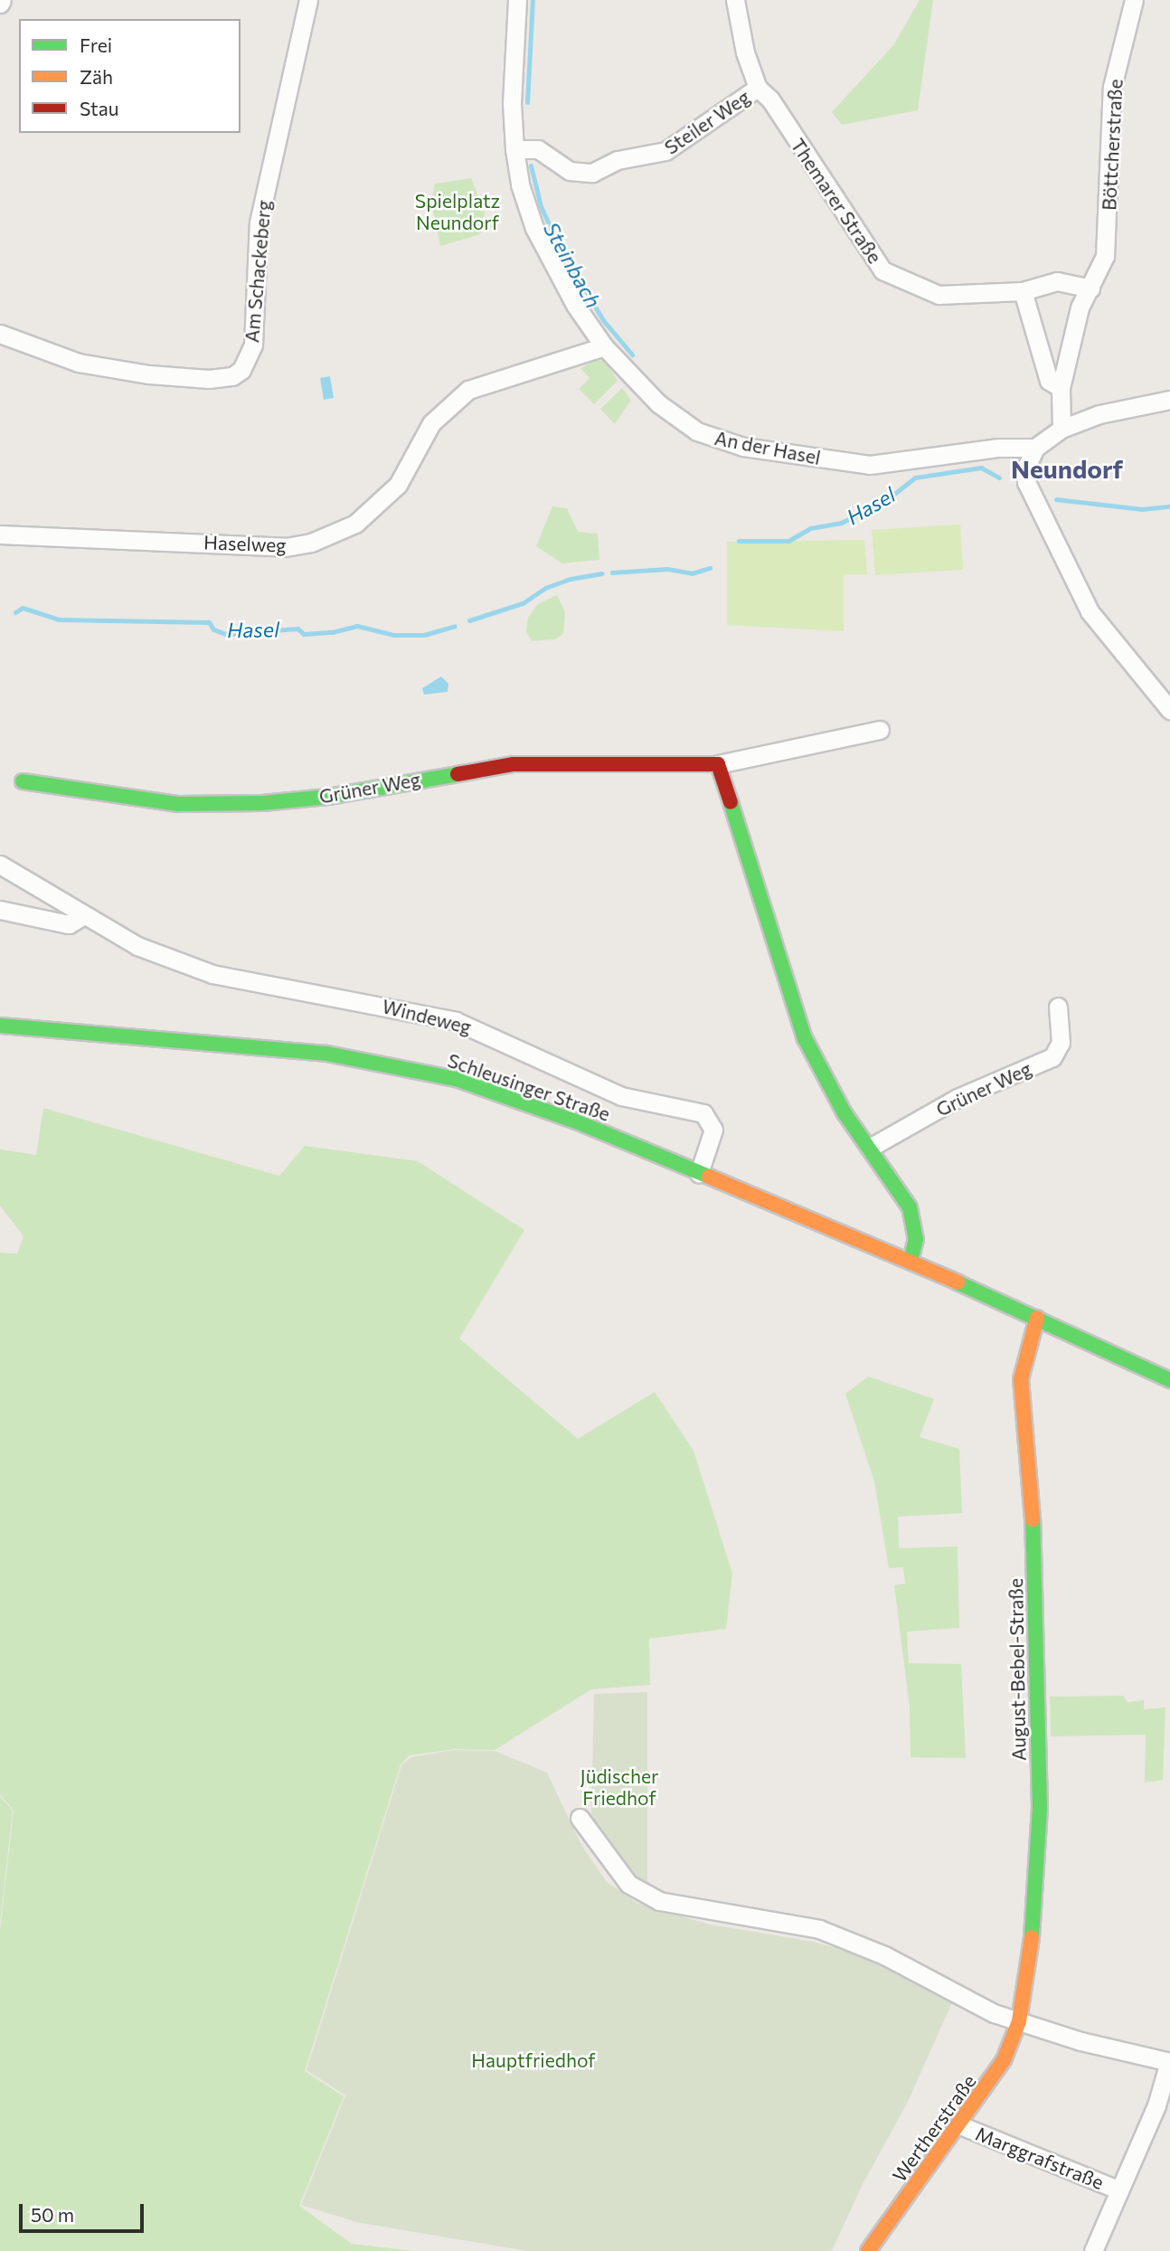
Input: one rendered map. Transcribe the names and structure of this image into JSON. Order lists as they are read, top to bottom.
{
  "streets": {
    "street": [
      "Steiler Weg",
      "Böttcherstraße",
      "Themarer Straße",
      "Am Schackeberg",
      "An der Hasel",
      "Haselweg",
      "Grüner Weg",
      "Windeweg",
      "Schleusinger Straße",
      "August-Bebel-Straße",
      "Wertherstraße",
      "Marggrafstraße"
    ]
  },
  "crossings": [
    ["Steiler Weg", "Themarer Straße"],
    ["Steiler Weg", "An der Hasel"],
    ["An der Hasel", "Haselweg"],
    ["Windeweg", "Schleusinger Straße"],
    ["Schleusinger Straße", "August-Bebel-Straße"],
    ["August-Bebel-Straße", "Wertherstraße"],
    ["Wertherstraße", "Marggrafstraße"]
  ],
  "districts": ["Neundorf"],
  "water": ["Steinbach", "Hasel"],
  "parks": ["Spielplatz Neundorf", "Jüdischer Friedhof", "Hauptfriedhof"],
  "legend": ["Frei", "Zäh", "Stau"],
  "scale_bar": "50 m"
}
